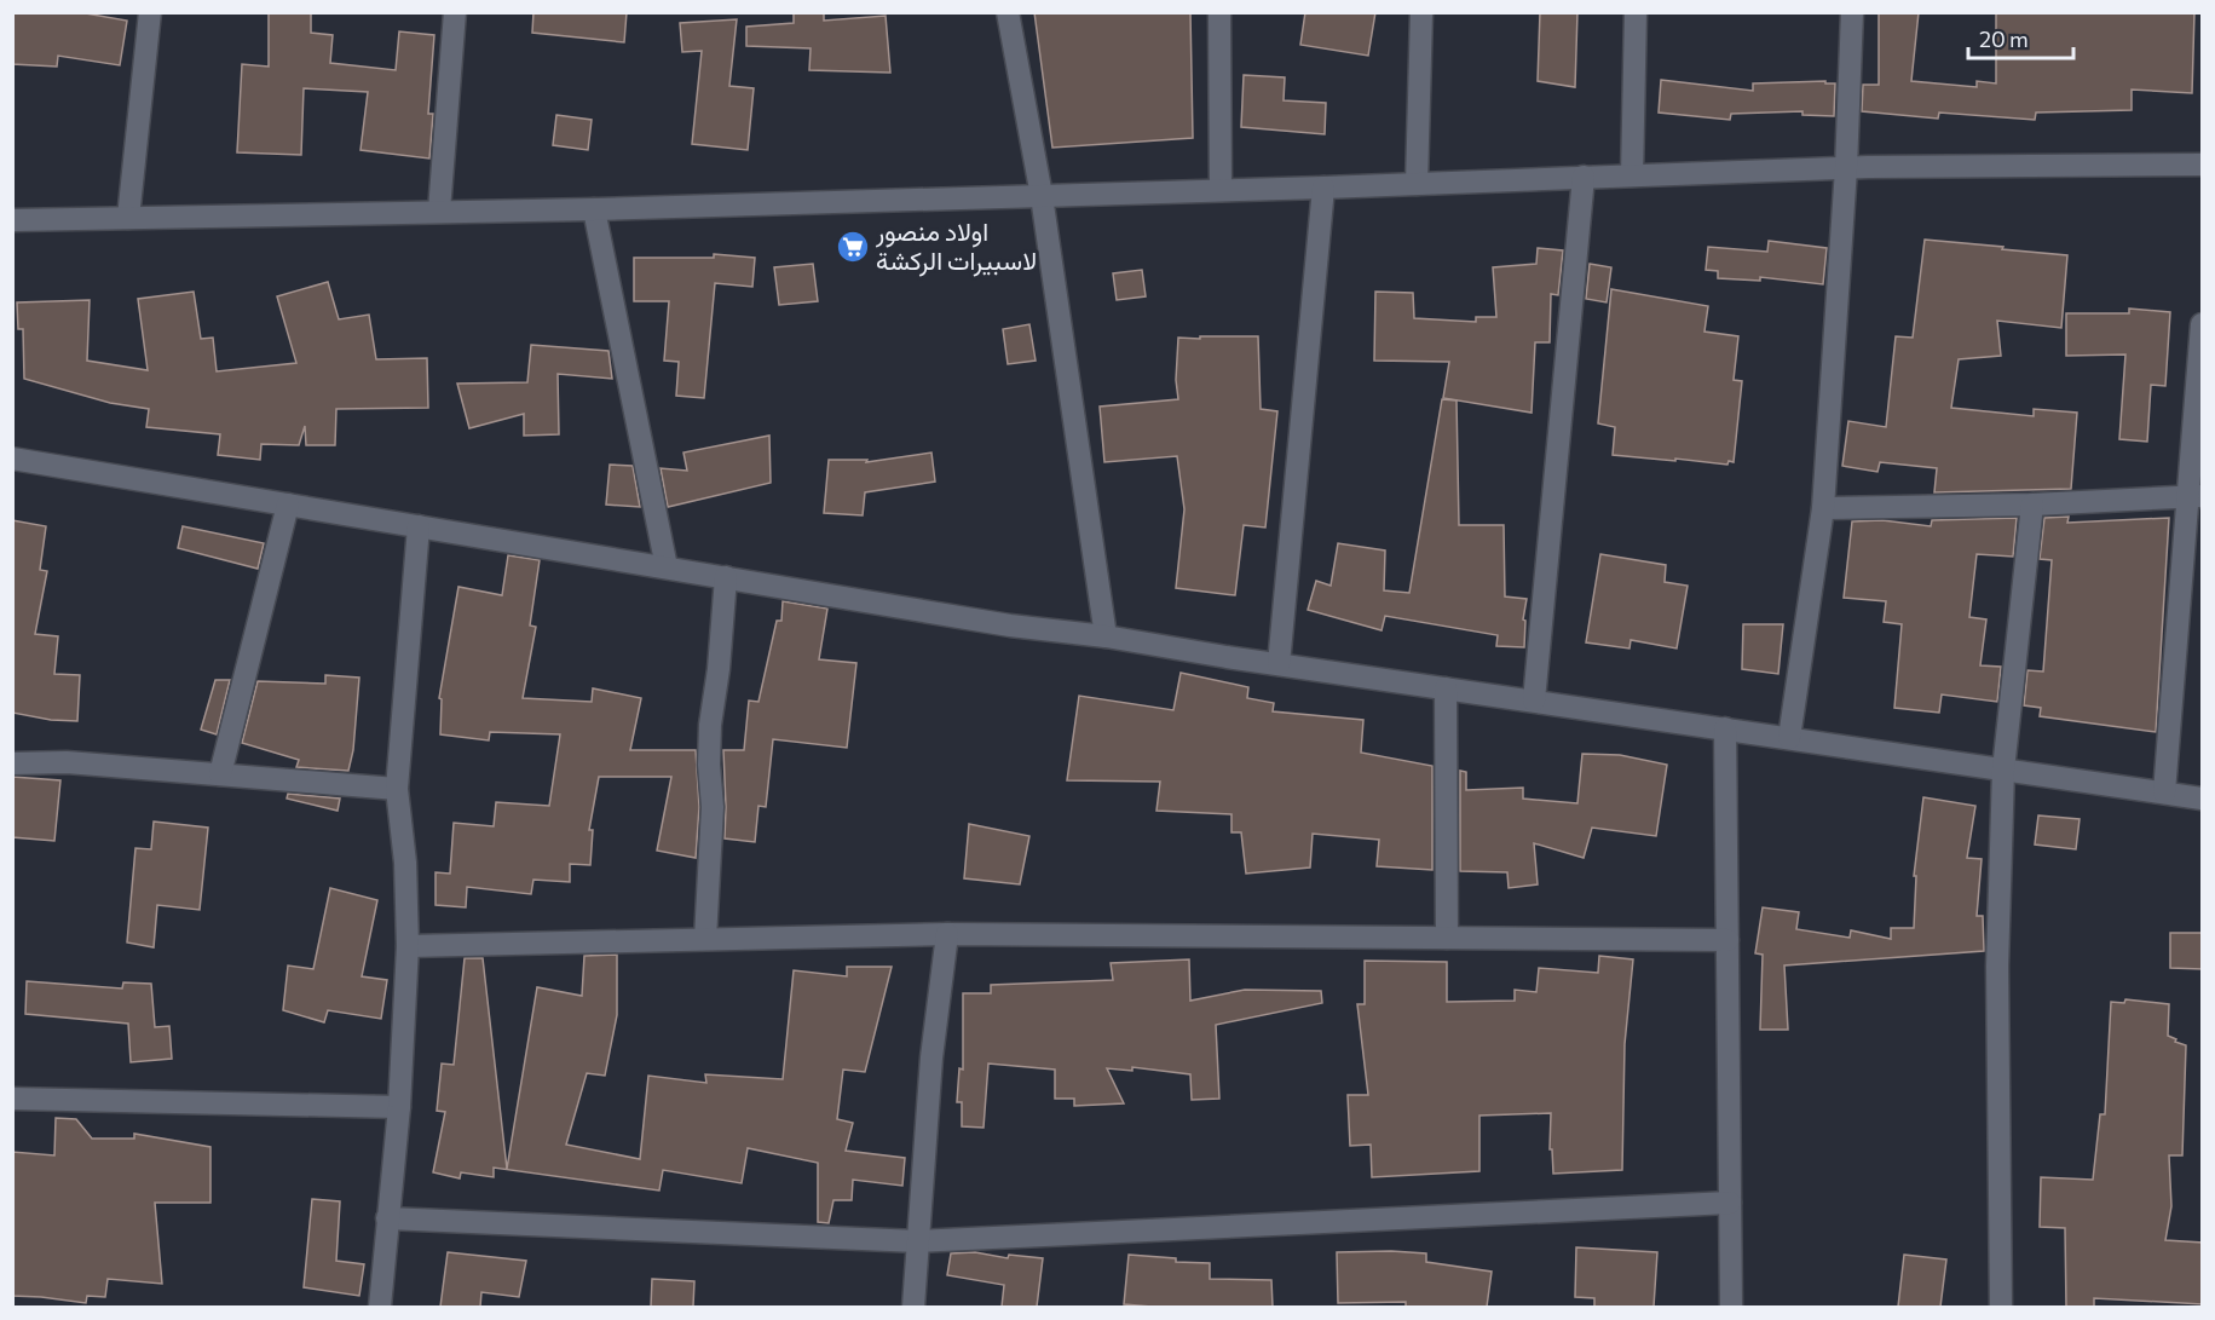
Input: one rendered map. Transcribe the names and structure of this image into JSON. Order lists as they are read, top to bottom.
{
  "places": {
    "supermarket": ["اولاد منصور لاسبيرات الركشة"]
  },
  "scale_bar": "20 m"
}
